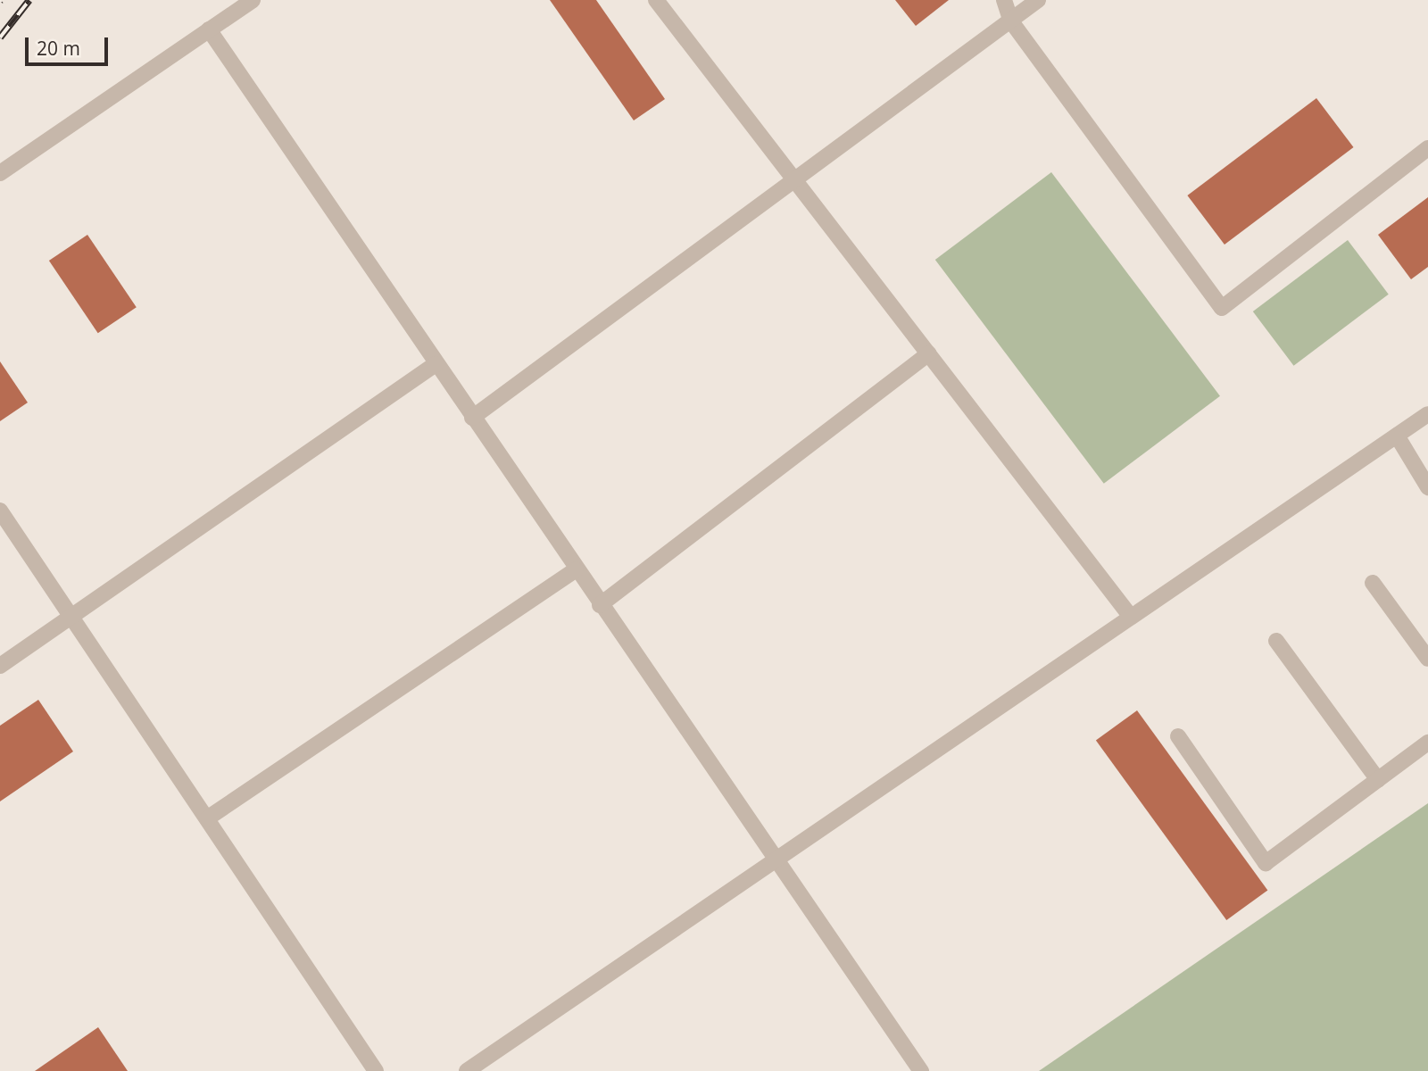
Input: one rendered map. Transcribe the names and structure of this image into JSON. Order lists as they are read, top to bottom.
{
  "scale_bar": "20 m"
}
